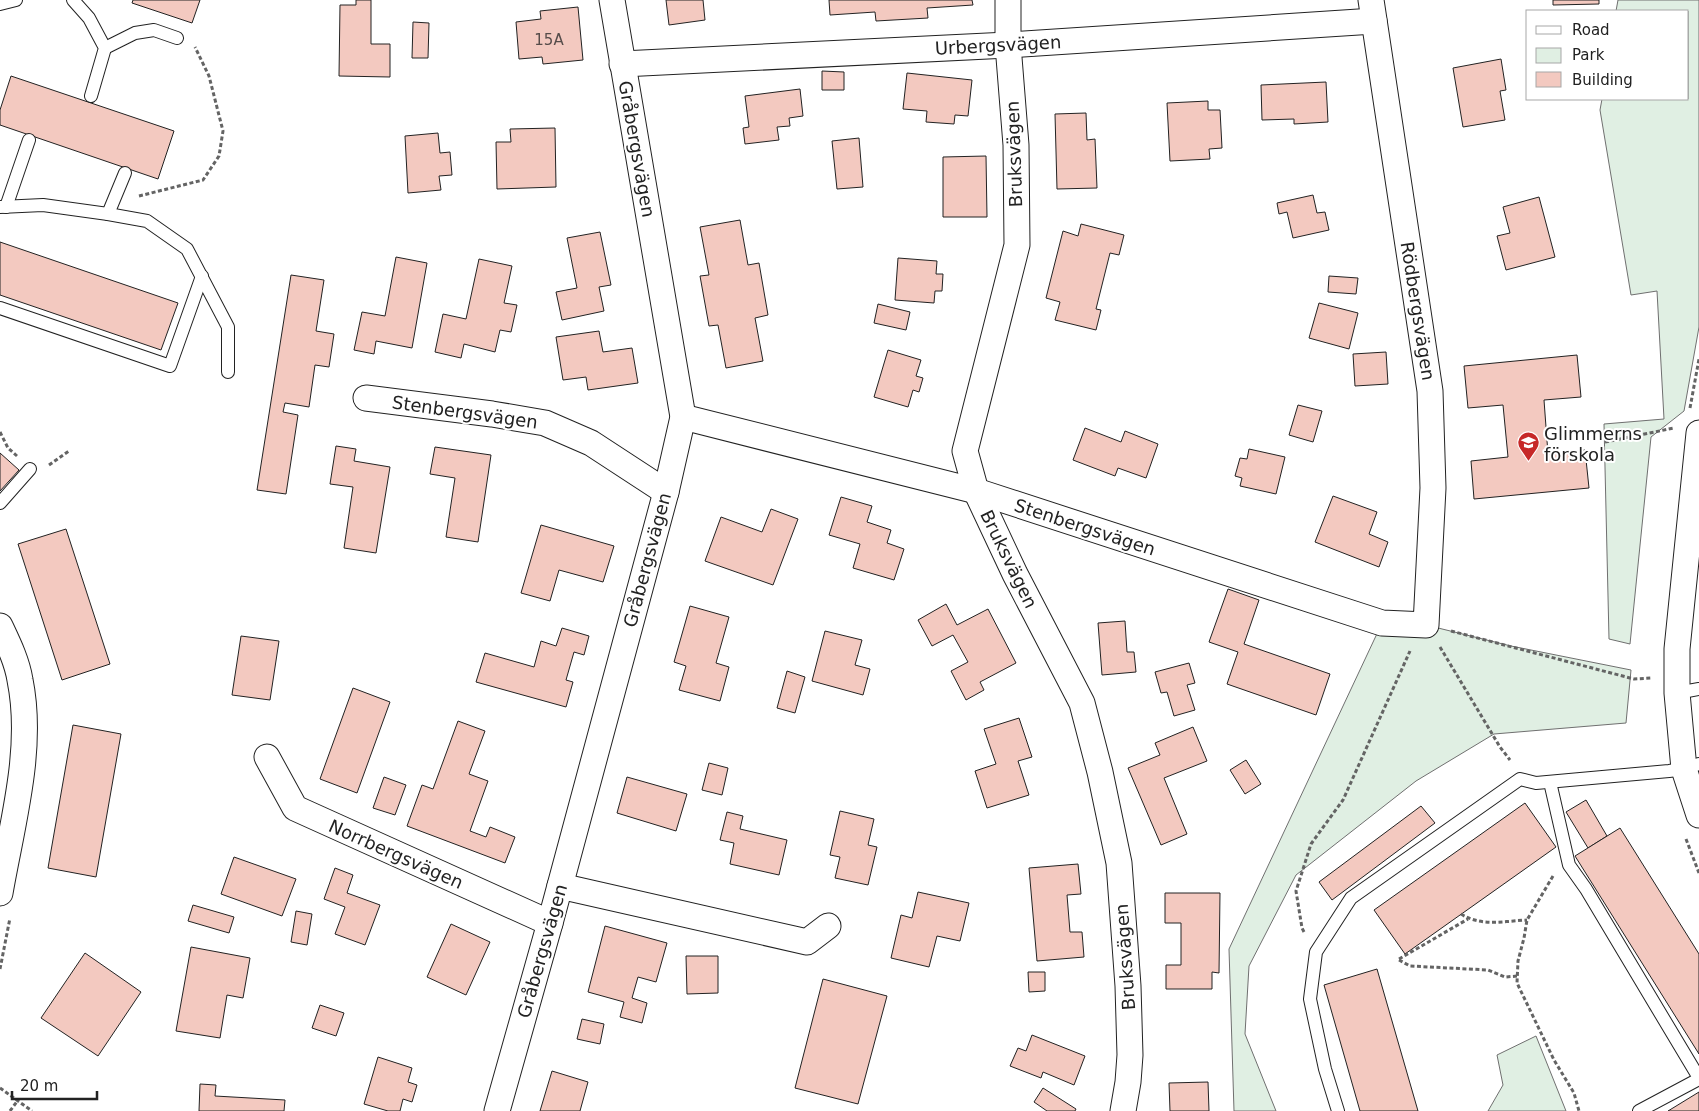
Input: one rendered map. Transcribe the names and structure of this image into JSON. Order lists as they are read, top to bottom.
{
  "streets": {
    "street": [
      "Urbergsvägen",
      "Gråbergsvägen",
      "Bruksvägen",
      "Rödbergsvägen",
      "Stenbergsvägen",
      "Norrbergsvägen"
    ]
  },
  "crossings": [
    ["Urbergsvägen", "Gråbergsvägen"],
    ["Urbergsvägen", "Bruksvägen"],
    ["Urbergsvägen", "Rödbergsvägen"],
    ["Gråbergsvägen", "Stenbergsvägen"],
    ["Gråbergsvägen", "Norrbergsvägen"],
    ["Bruksvägen", "Stenbergsvägen"],
    ["Rödbergsvägen", "Stenbergsvägen"]
  ],
  "places": {
    "school or university": ["Glimmerns förskola"]
  },
  "house_numbers": ["15A"],
  "legend": ["Road", "Park", "Building"],
  "scale_bar": "20 m"
}
